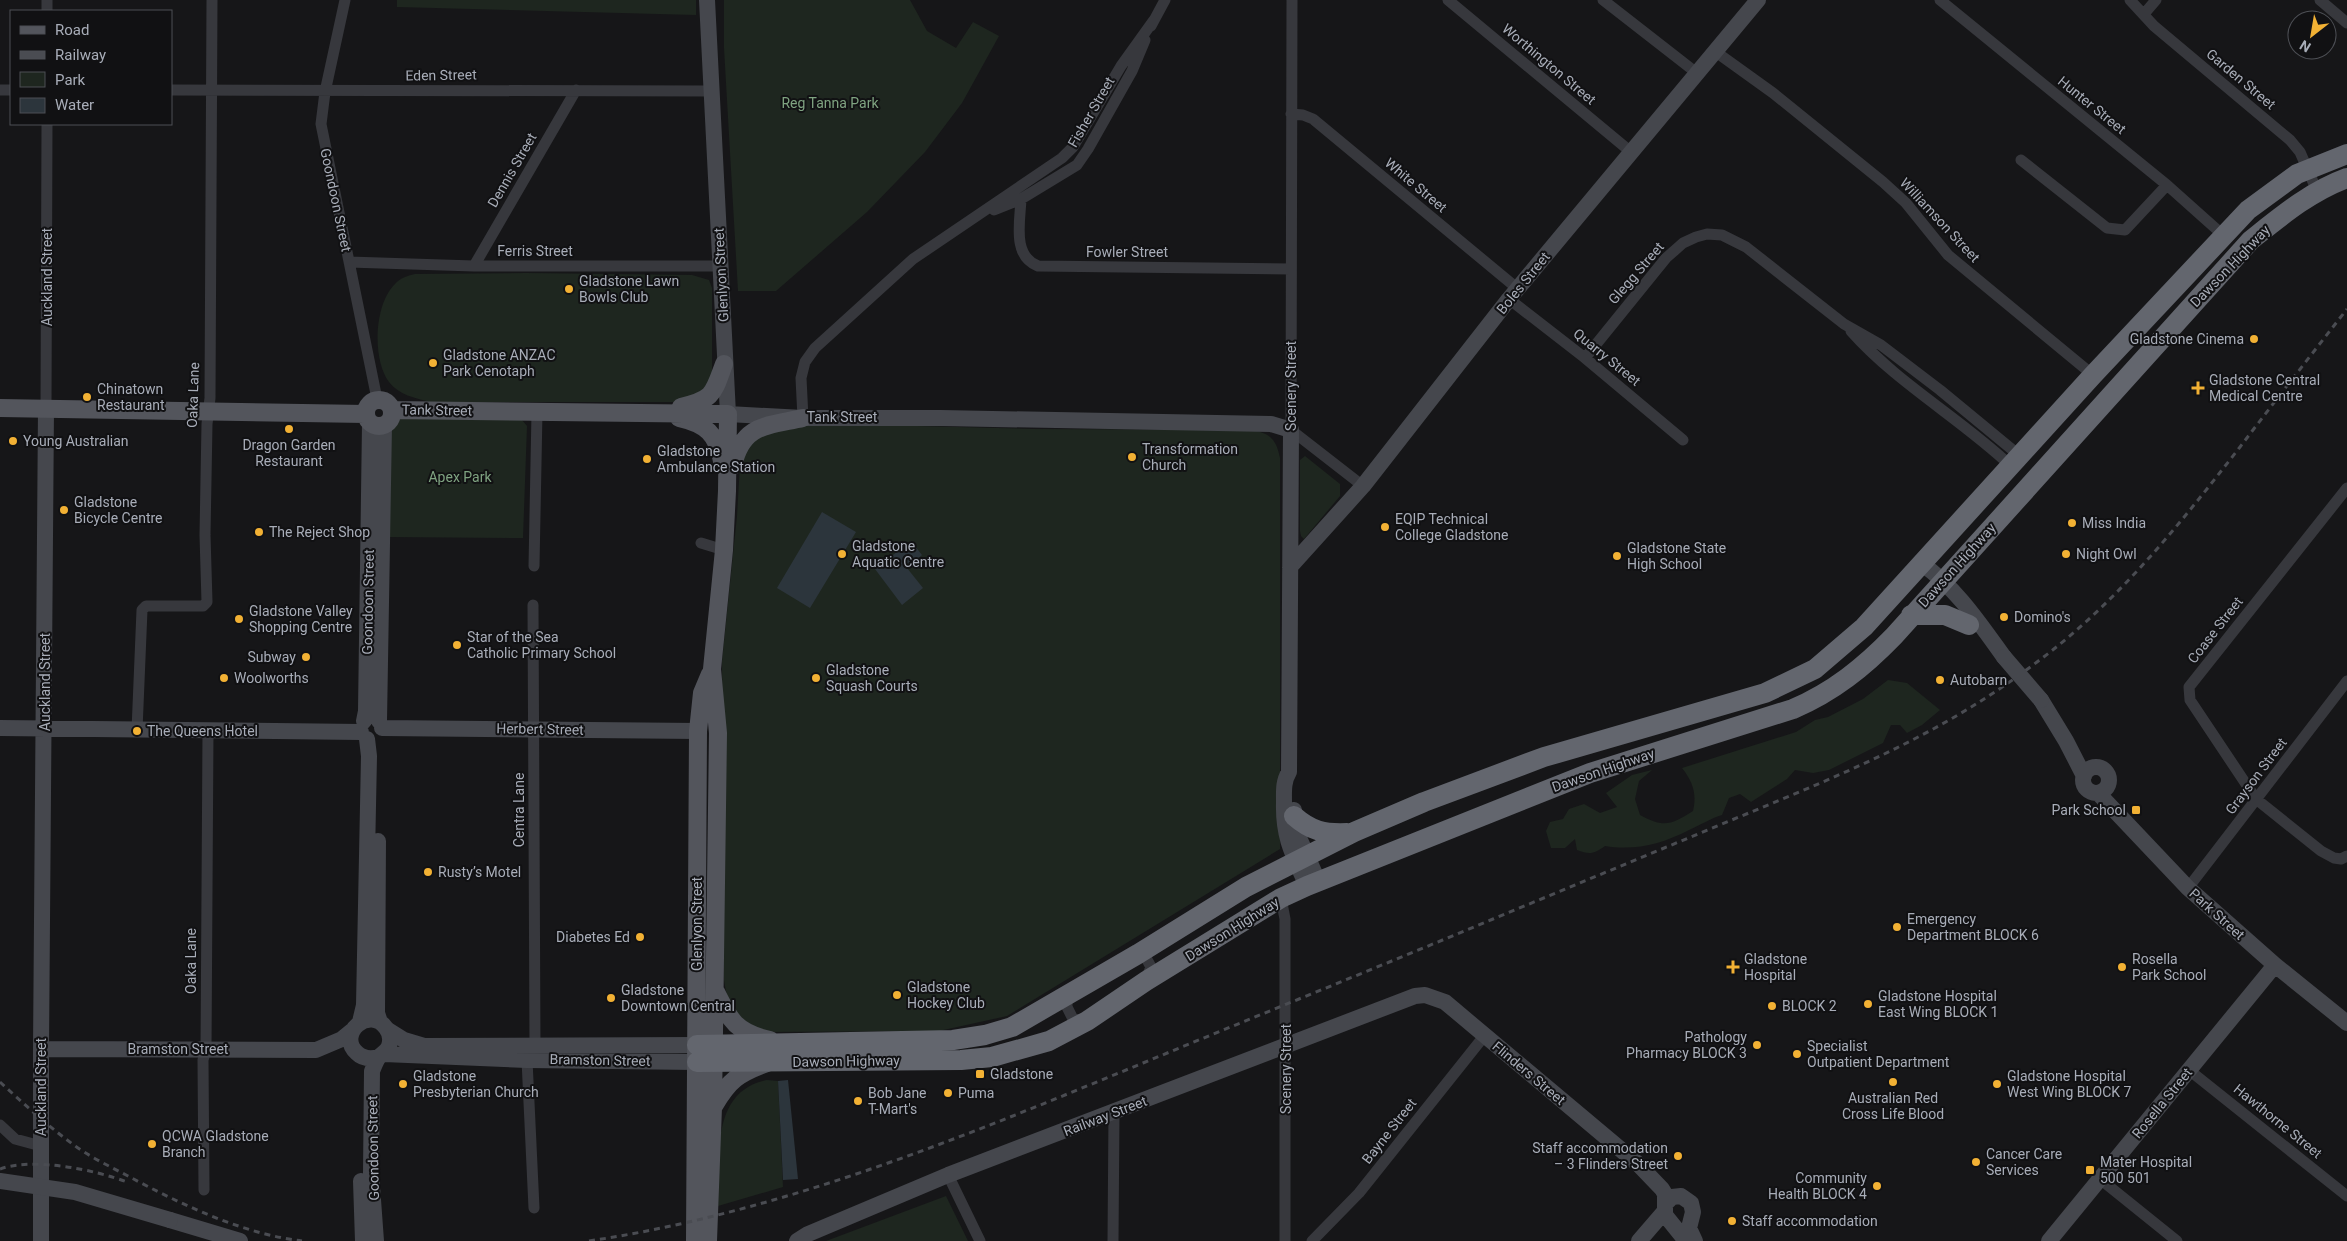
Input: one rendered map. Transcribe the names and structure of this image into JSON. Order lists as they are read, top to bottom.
{
  "streets": {
    "highway": ["Dawson Highway"],
    "main road": ["Glenlyon Street", "Tank Street"],
    "street": [
      "Worthington Street",
      "Eden Street",
      "Garden Street",
      "Hunter Street",
      "Fisher Street",
      "Dennis Street",
      "White Street",
      "Goondoon Street",
      "Williamson Street",
      "Ferris Street",
      "Fowler Street",
      "Glegg Street",
      "Auckland Street",
      "Boles Street",
      "Quarry Street",
      "Scenery Street",
      "Oaka Lane",
      "Coase Street",
      "Herbert Street",
      "Grayson Street",
      "Centra Lane",
      "Park Street",
      "Bramston Street",
      "Flinders Street",
      "Rosella Street",
      "Railway Street",
      "Hawthorne Street",
      "Bayne Street"
    ]
  },
  "crossings": [
    ["Worthington Street", "Boles Street"],
    ["Eden Street", "Dennis Street"],
    ["Eden Street", "Goondoon Street"],
    ["Eden Street", "Glenlyon Street"],
    ["Eden Street", "Oaka Lane"],
    ["Garden Street", "Dawson Highway"],
    ["Hunter Street", "Dawson Highway"],
    ["Fisher Street", "Fowler Street"],
    ["Fisher Street", "Tank Street"],
    ["Dennis Street", "Ferris Street"],
    ["White Street", "Boles Street"],
    ["White Street", "Quarry Street"],
    ["White Street", "Scenery Street"],
    ["Goondoon Street", "Ferris Street"],
    ["Goondoon Street", "Tank Street"],
    ["Goondoon Street", "Herbert Street"],
    ["Goondoon Street", "Bramston Street"],
    ["Williamson Street", "Dawson Highway"],
    ["Williamson Street", "Boles Street"],
    ["Ferris Street", "Glenlyon Street"],
    ["Fowler Street", "Scenery Street"],
    ["Dawson Highway", "Glegg Street"],
    ["Dawson Highway", "Glenlyon Street"],
    ["Dawson Highway", "Scenery Street"],
    ["Dawson Highway", "Bramston Street"],
    ["Glegg Street", "Quarry Street"],
    ["Glenlyon Street", "Tank Street"],
    ["Glenlyon Street", "Herbert Street"],
    ["Glenlyon Street", "Bramston Street"],
    ["Auckland Street", "Tank Street"],
    ["Auckland Street", "Herbert Street"],
    ["Auckland Street", "Bramston Street"],
    ["Boles Street", "Quarry Street"],
    ["Boles Street", "Scenery Street"],
    ["Scenery Street", "Tank Street"],
    ["Scenery Street", "Railway Street"],
    ["Oaka Lane", "Tank Street"],
    ["Oaka Lane", "Herbert Street"],
    ["Oaka Lane", "Bramston Street"],
    ["Coase Street", "Grayson Street"],
    ["Herbert Street", "Centra Lane"],
    ["Grayson Street", "Park Street"],
    ["Centra Lane", "Bramston Street"],
    ["Park Street", "Rosella Street"],
    ["Flinders Street", "Railway Street"],
    ["Flinders Street", "Bayne Street"],
    ["Rosella Street", "Hawthorne Street"]
  ],
  "parks": ["Reg Tanna Park", "Apex Park"],
  "places": {
    "other": [
      "Gladstone Lawn Bowls Club",
      "Gladstone Cinema",
      "Gladstone ANZAC Park Cenotaph",
      "Chinatown Restaurant",
      "Dragon Garden Restaurant",
      "Young Australian",
      "Transformation Church",
      "Gladstone Ambulance Station",
      "Gladstone Bicycle Centre",
      "Miss India",
      "EQIP Technical College Gladstone",
      "The Reject Shop",
      "Gladstone Aquatic Centre",
      "Night Owl",
      "Gladstone State High School",
      "Domino's",
      "Gladstone Valley Shopping Centre",
      "Star of the Sea Catholic Primary School",
      "Subway",
      "Woolworths",
      "Gladstone Squash Courts",
      "Autobarn",
      "The Queens Hotel",
      "Rusty’s Motel",
      "Emergency Department BLOCK 6",
      "Diabetes Ed",
      "Rosella Park School",
      "Gladstone Hockey Club",
      "Gladstone Downtown Central",
      "Gladstone Hospital East Wing BLOCK 1",
      "BLOCK 2",
      "Pathology Pharmacy BLOCK 3",
      "Specialist Outpatient Department",
      "Australian Red Cross Life Blood",
      "Gladstone Presbyterian Church",
      "Gladstone Hospital West Wing BLOCK 7",
      "Puma",
      "Bob Jane T-Mart's",
      "QCWA Gladstone Branch",
      "Staff accommodation – 3 Flinders Street",
      "Cancer Care Services",
      "Community Health BLOCK 4",
      "Staff accommodation"
    ],
    "health": ["Gladstone Central Medical Centre", "Gladstone Hospital"],
    "transit": ["Park School", "Gladstone", "Mater Hospital 500 501"]
  },
  "legend": [
    "Road",
    "Railway",
    "Park",
    "Water"
  ],
  "north": "bottom left"
}
